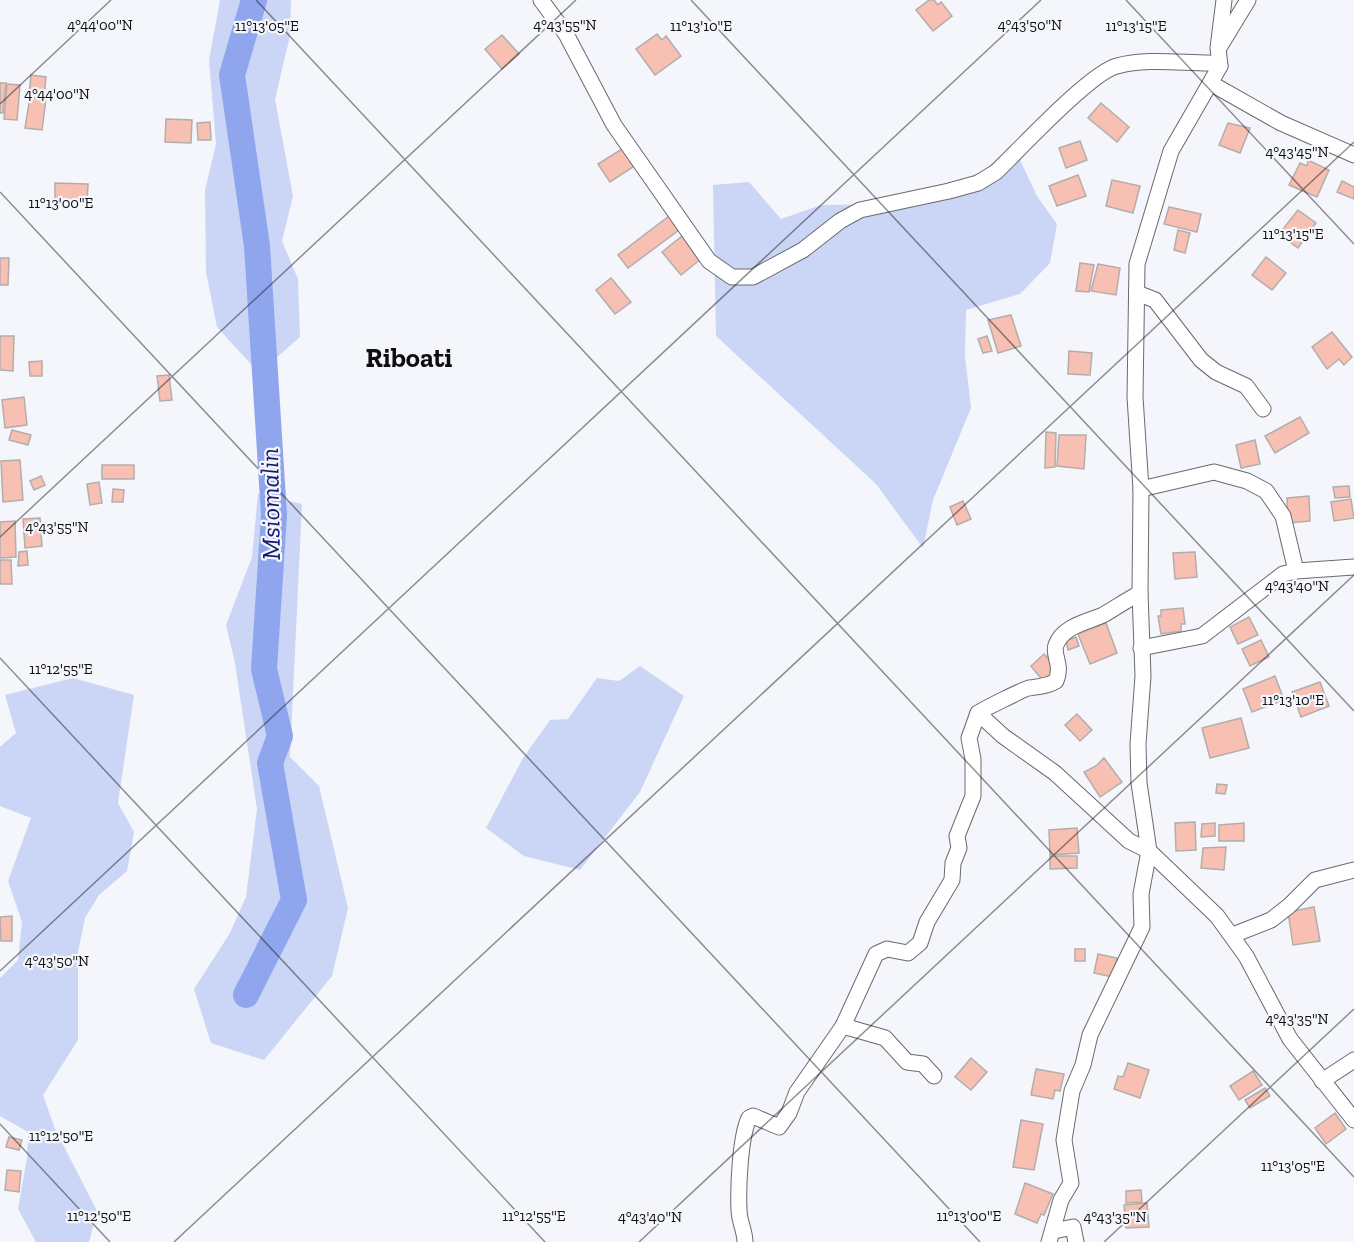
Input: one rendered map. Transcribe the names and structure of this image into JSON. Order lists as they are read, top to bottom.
{
  "districts": ["Riboati"],
  "water": ["Msiomalin"],
  "coordinates": [
    "4°44'00\"N",
    "4°43'55\"N",
    "4°43'50\"N",
    "11°13'05\"E",
    "11°13'10\"E",
    "11°13'15\"E",
    "4°43'45\"N",
    "11°13'00\"E",
    "4°43'40\"N",
    "11°12'55\"E",
    "4°43'35\"N",
    "11°12'50\"E"
  ]
}
